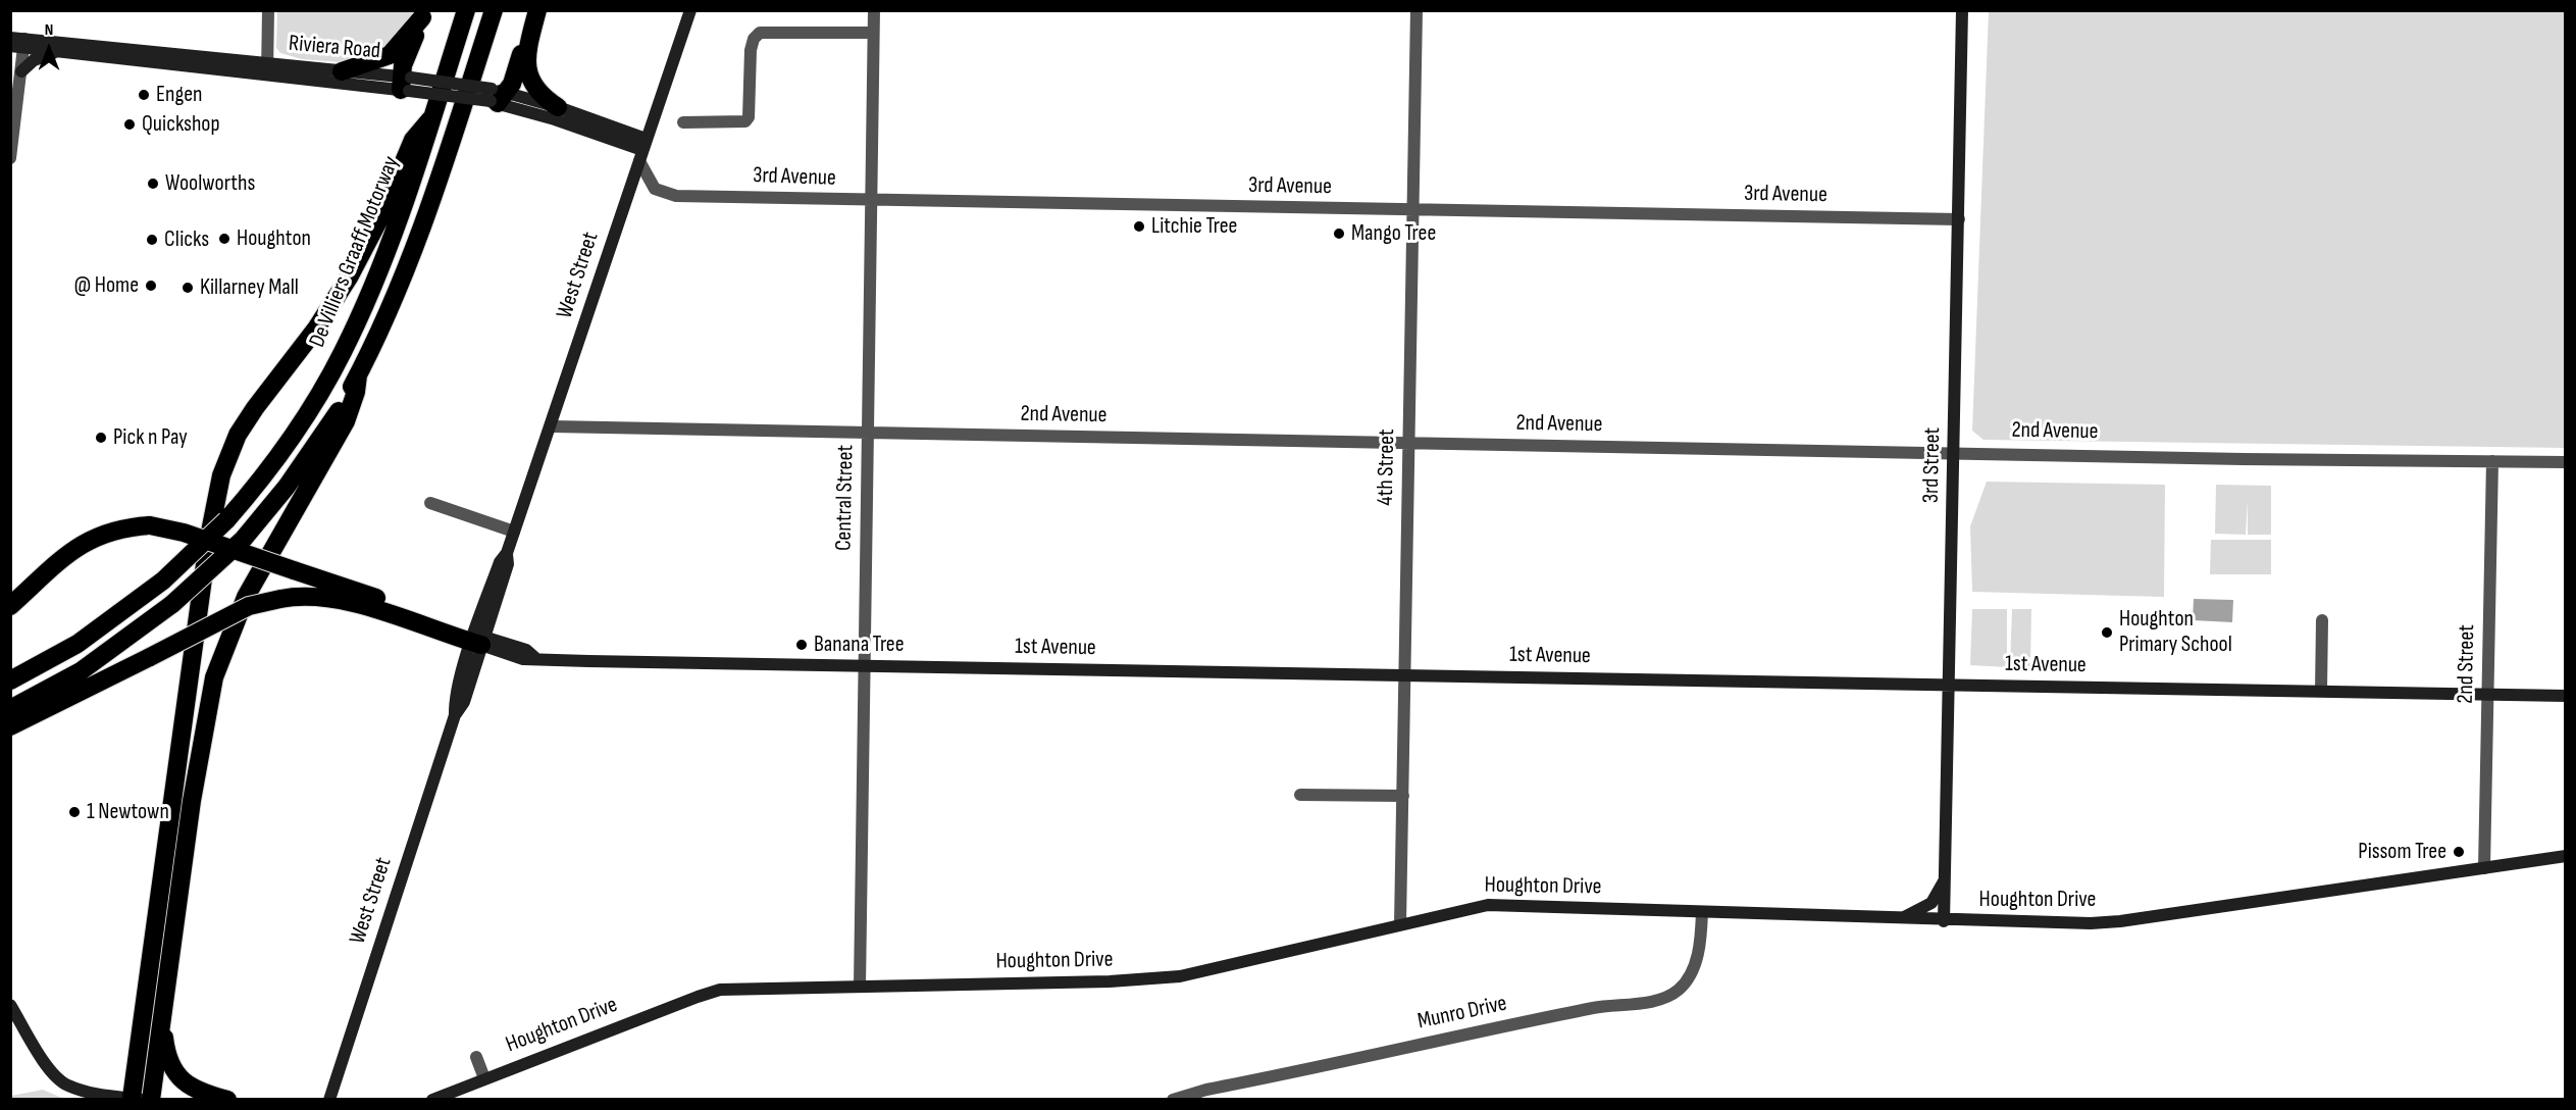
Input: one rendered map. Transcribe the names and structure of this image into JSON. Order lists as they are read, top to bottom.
{
  "streets": {
    "highway": ["De Villiers Graaff Motorway"],
    "main road": [
      "Riviera Road",
      "West Street",
      "3rd Street",
      "1st Avenue",
      "Houghton Drive"
    ],
    "street": [
      "3rd Avenue",
      "2nd Avenue",
      "4th Street",
      "Central Street",
      "2nd Street",
      "Munro Drive"
    ]
  },
  "crossings": [
    ["Riviera Road", "3rd Avenue"],
    ["Riviera Road", "West Street"],
    ["3rd Avenue", "West Street"],
    ["3rd Avenue", "3rd Street"],
    ["3rd Avenue", "4th Street"],
    ["3rd Avenue", "Central Street"],
    ["West Street", "2nd Avenue"],
    ["West Street", "1st Avenue"],
    ["2nd Avenue", "3rd Street"],
    ["2nd Avenue", "4th Street"],
    ["2nd Avenue", "Central Street"],
    ["2nd Avenue", "2nd Street"],
    ["3rd Street", "1st Avenue"],
    ["3rd Street", "Houghton Drive"],
    ["4th Street", "1st Avenue"],
    ["4th Street", "Houghton Drive"],
    ["Central Street", "1st Avenue"],
    ["Central Street", "Houghton Drive"],
    ["1st Avenue", "2nd Street"],
    ["2nd Street", "Houghton Drive"],
    ["Houghton Drive", "Munro Drive"]
  ],
  "places": [
    "Engen",
    "Quickshop",
    "Woolworths",
    "Litchie Tree",
    "Mango Tree",
    "Houghton",
    "Clicks",
    "@ Home",
    "Killarney Mall",
    "Pick n Pay",
    "Houghton Primary School",
    "Banana Tree",
    "1 Newtown",
    "Pissom Tree"
  ],
  "north": "top"
}
